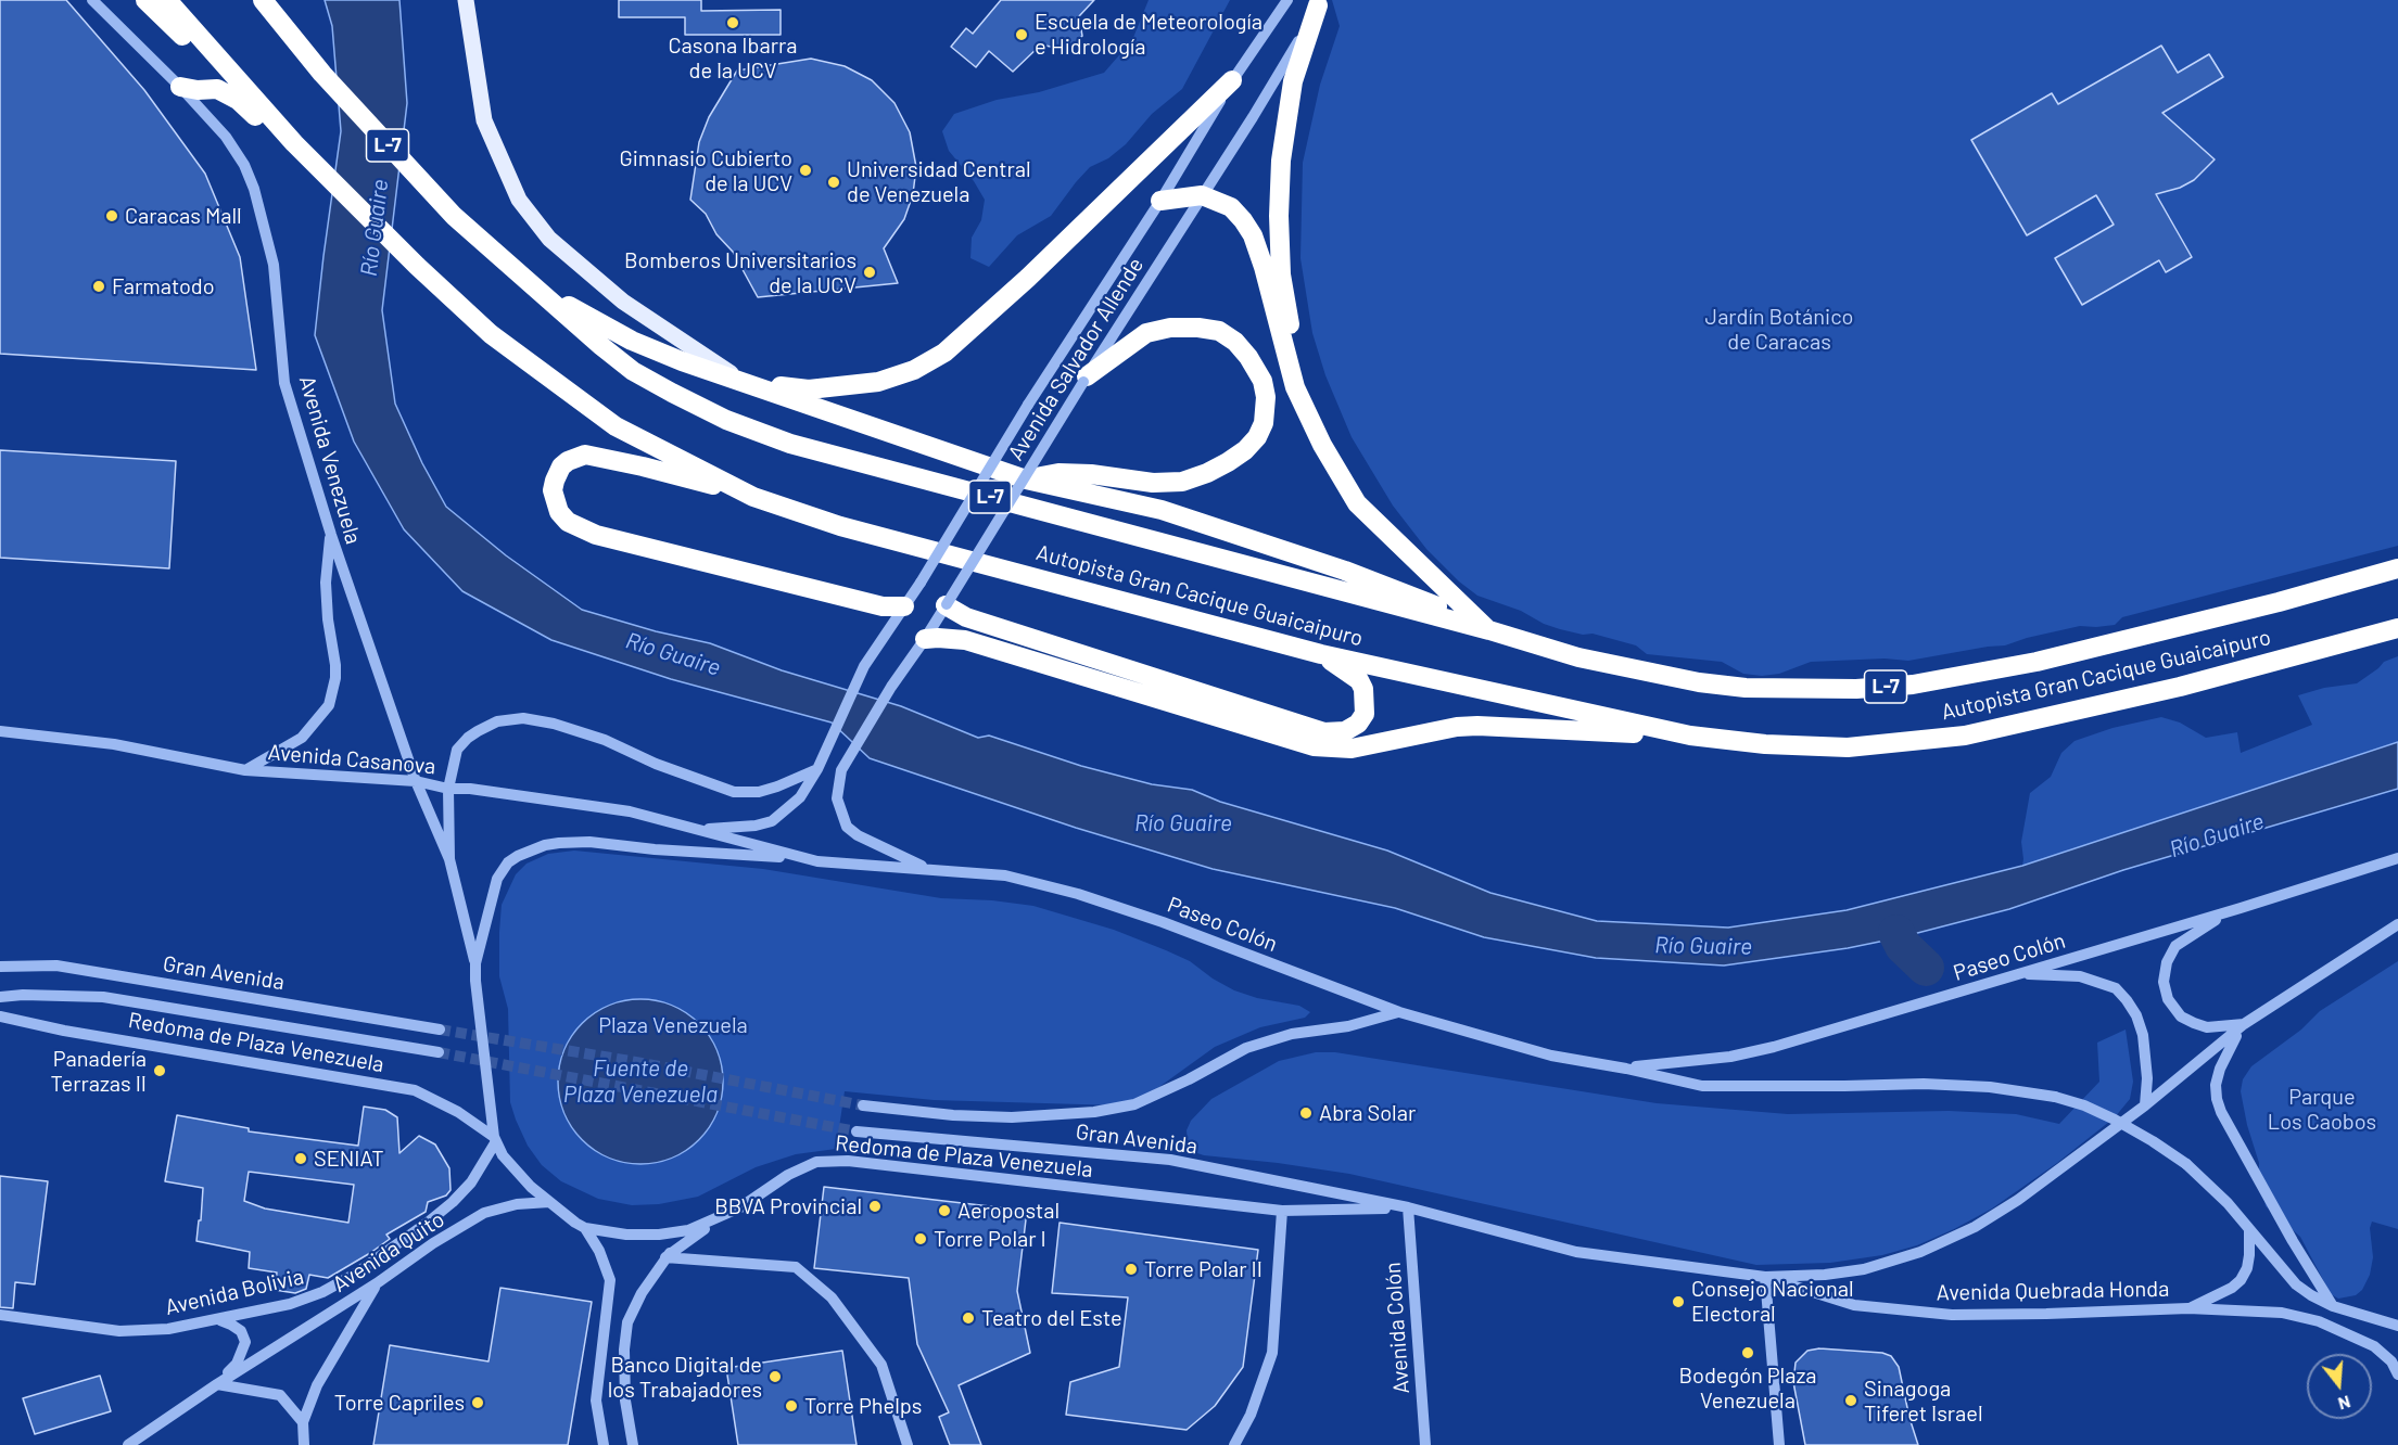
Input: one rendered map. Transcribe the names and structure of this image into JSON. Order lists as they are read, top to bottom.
{
  "streets": {
    "highway": ["L-7", "Autopista Gran Cacique Guaicaipuro"],
    "street": [
      "Avenida Salvador Allende",
      "Avenida Venezuela",
      "Avenida Casanova",
      "Paseo Colón",
      "Gran Avenida",
      "Redoma de Plaza Venezuela",
      "Avenida Quito",
      "Avenida Quebrada Honda",
      "Avenida Bolivia",
      "Avenida Colón"
    ]
  },
  "crossings": [
    ["Avenida Salvador Allende", "Avenida Casanova"],
    ["Avenida Salvador Allende", "Paseo Colón"],
    ["Avenida Salvador Allende", "Redoma de Plaza Venezuela"],
    ["Avenida Venezuela", "Avenida Casanova"],
    ["Avenida Venezuela", "Redoma de Plaza Venezuela"],
    ["Avenida Casanova", "Paseo Colón"],
    ["Avenida Casanova", "Redoma de Plaza Venezuela"],
    ["Paseo Colón", "Gran Avenida"],
    ["Paseo Colón", "Redoma de Plaza Venezuela"],
    ["Paseo Colón", "Avenida Quebrada Honda"],
    ["Gran Avenida", "Redoma de Plaza Venezuela"],
    ["Gran Avenida", "Avenida Colón"],
    ["Redoma de Plaza Venezuela", "Avenida Quito"],
    ["Redoma de Plaza Venezuela", "Avenida Bolivia"],
    ["Redoma de Plaza Venezuela", "Avenida Colón"]
  ],
  "water": ["Río Guaire", "Fuente de Plaza Venezuela"],
  "parks": ["Jardín Botánico de Caracas", "Plaza Venezuela", "Parque Los Caobos"],
  "places": [
    "Casona Ibarra de la UCV",
    "Escuela de Meteorología e Hidrología",
    "Gimnasio Cubierto de la UCV",
    "Universidad Central de Venezuela",
    "Caracas Mall",
    "Bomberos Universitarios de la UCV",
    "Farmatodo",
    "Panadería Terrazas II",
    "Abra Solar",
    "SENIAT",
    "BBVA Provincial",
    "Aeropostal",
    "Torre Polar I",
    "Torre Polar II",
    "Consejo Nacional Electoral",
    "Teatro del Este",
    "Bodegón Plaza Venezuela",
    "Banco Digital de los Trabajadores",
    "Sinagoga Tiferet Israel",
    "Torre Capriles",
    "Torre Phelps"
  ],
  "north": "bottom"
}
